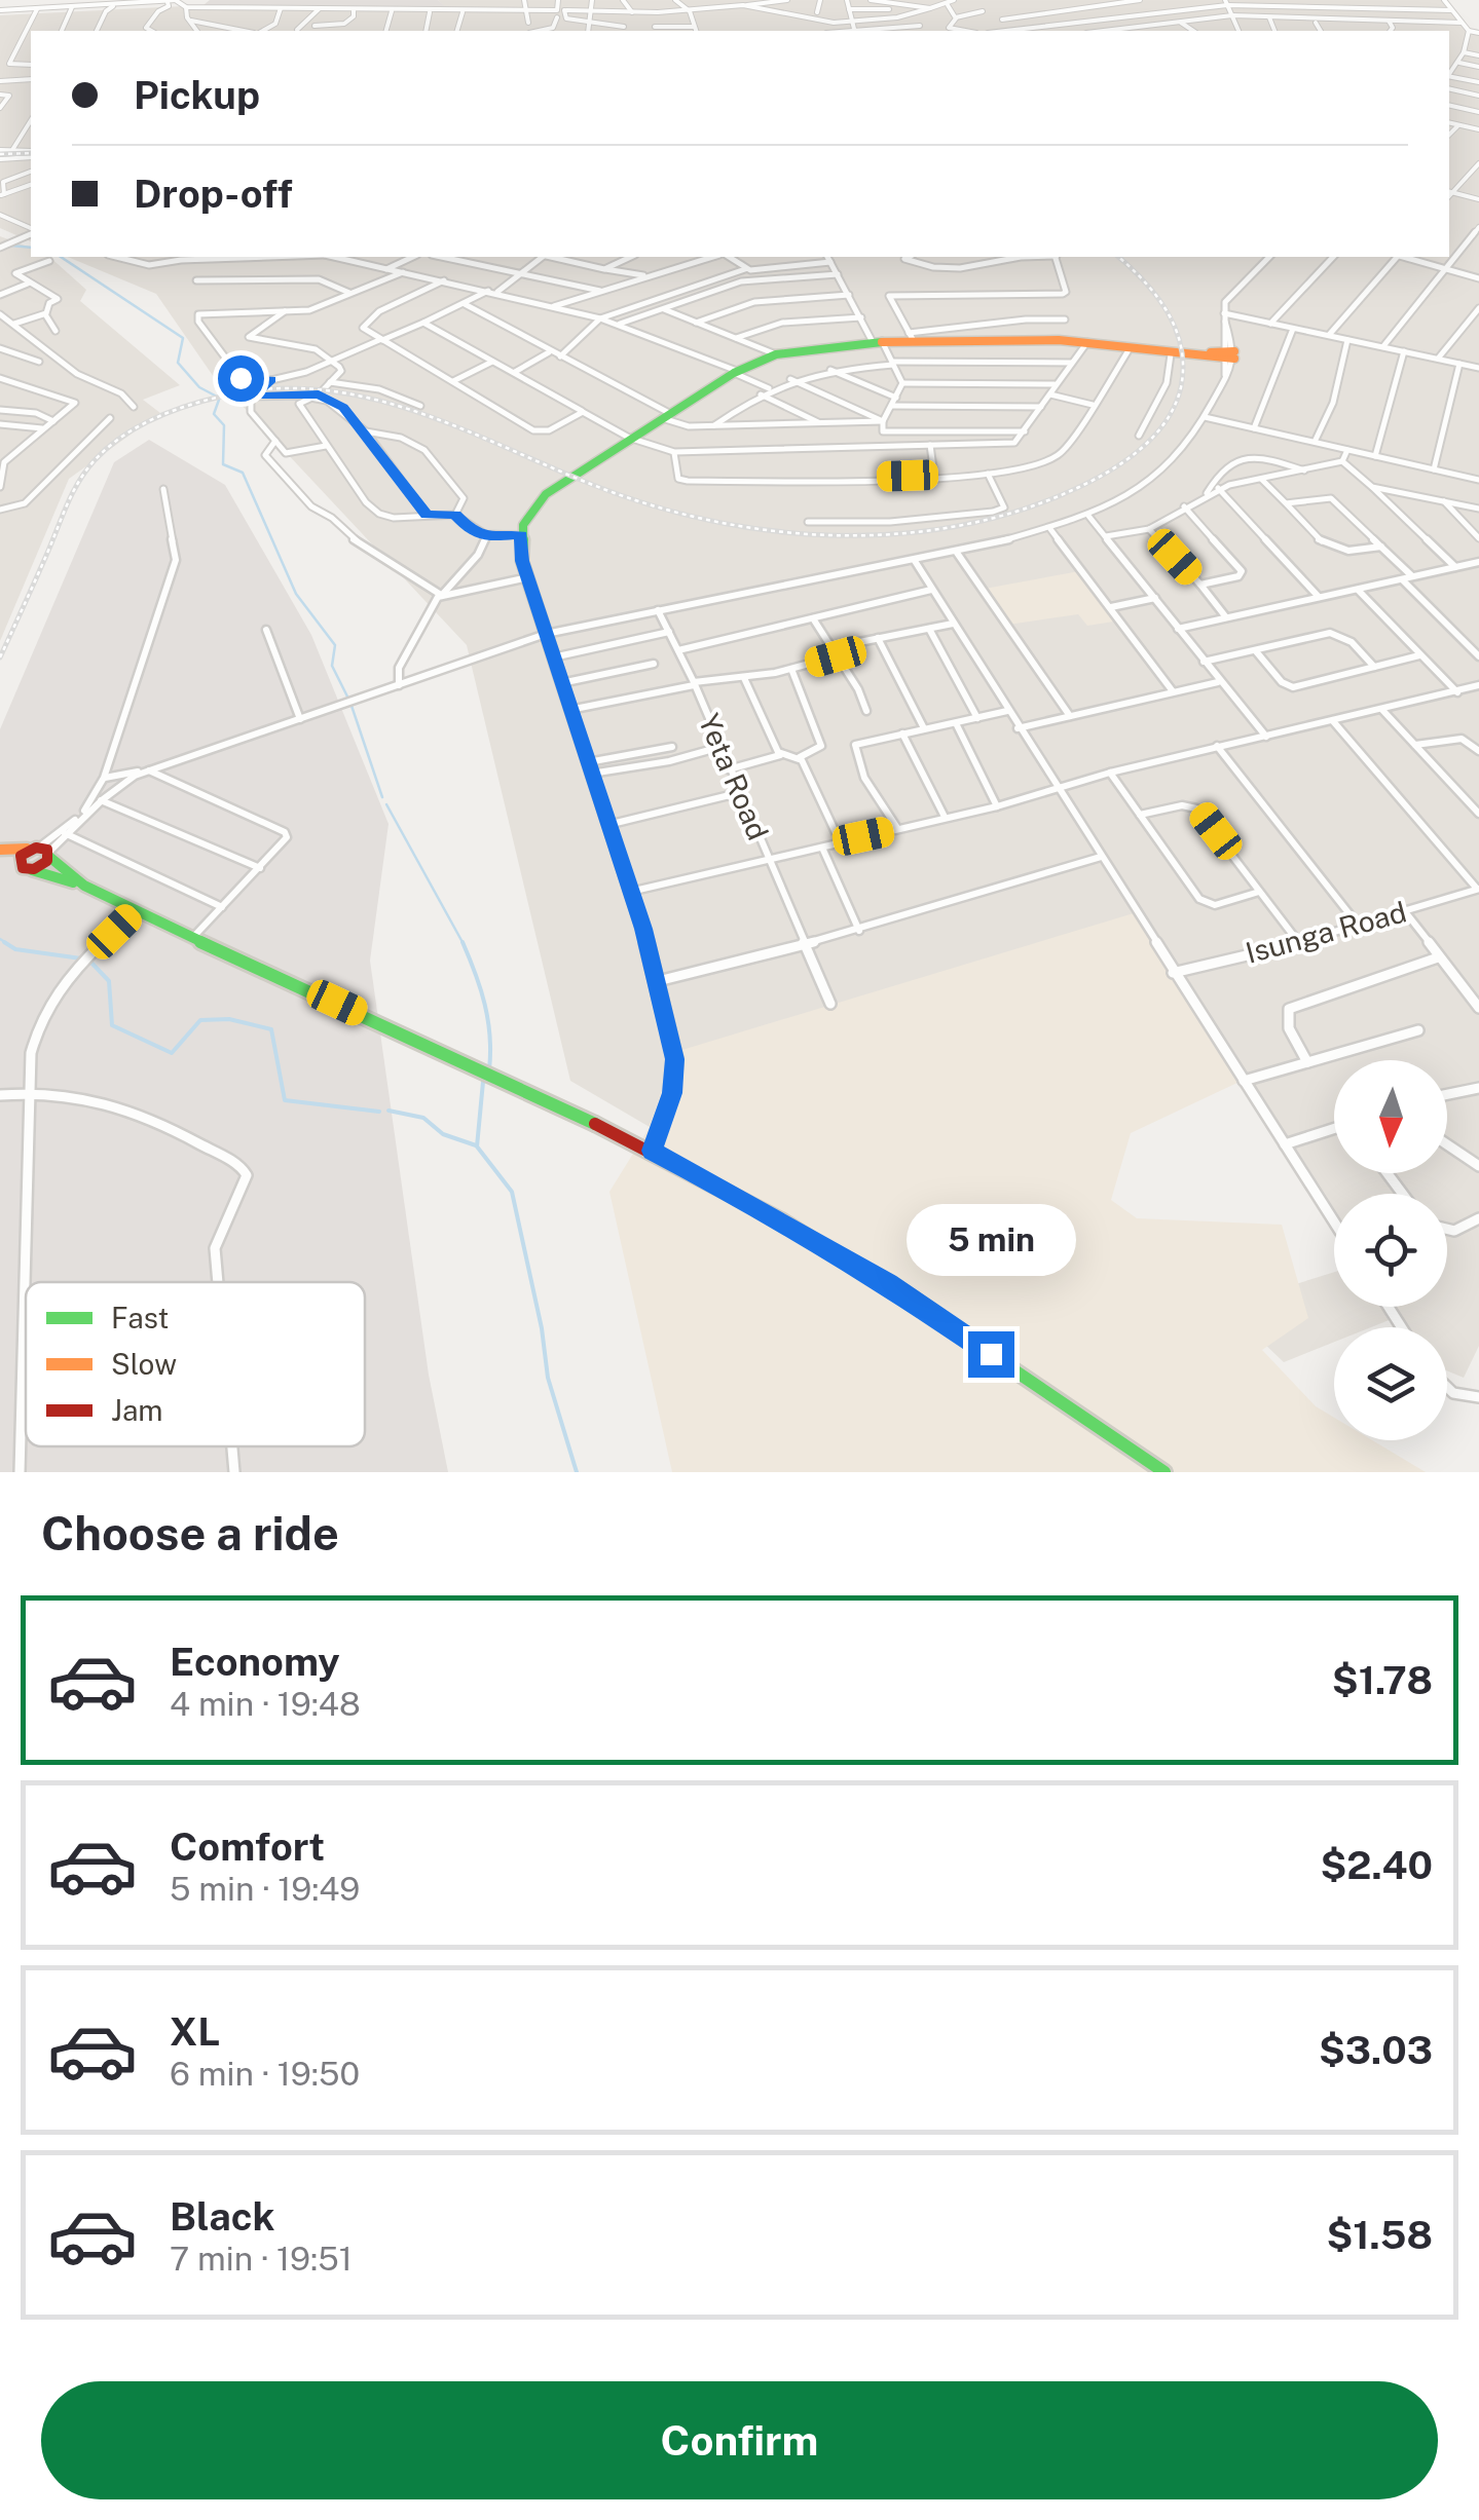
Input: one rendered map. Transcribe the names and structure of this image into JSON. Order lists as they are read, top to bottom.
{
  "streets": {
    "street": ["Yeta Road", "Isunga Road"]
  },
  "legend": ["Fast", "Slow", "Jam"],
  "north": "bottom",
  "page": {
    "banner": ["Pickup", "Drop-off"],
    "bubble": "5 min",
    "heading": "Choose a ride",
    "list": [
      {
        "name": "Economy",
        "note": "4 min · 19:48",
        "value": "$1.78"
      },
      {
        "name": "Comfort",
        "note": "5 min · 19:49",
        "value": "$2.40"
      },
      {
        "name": "XL",
        "note": "6 min · 19:50",
        "value": "$3.03"
      },
      {
        "name": "Black",
        "note": "7 min · 19:51",
        "value": "$1.58"
      }
    ],
    "buttons": "Confirm"
  }
}
